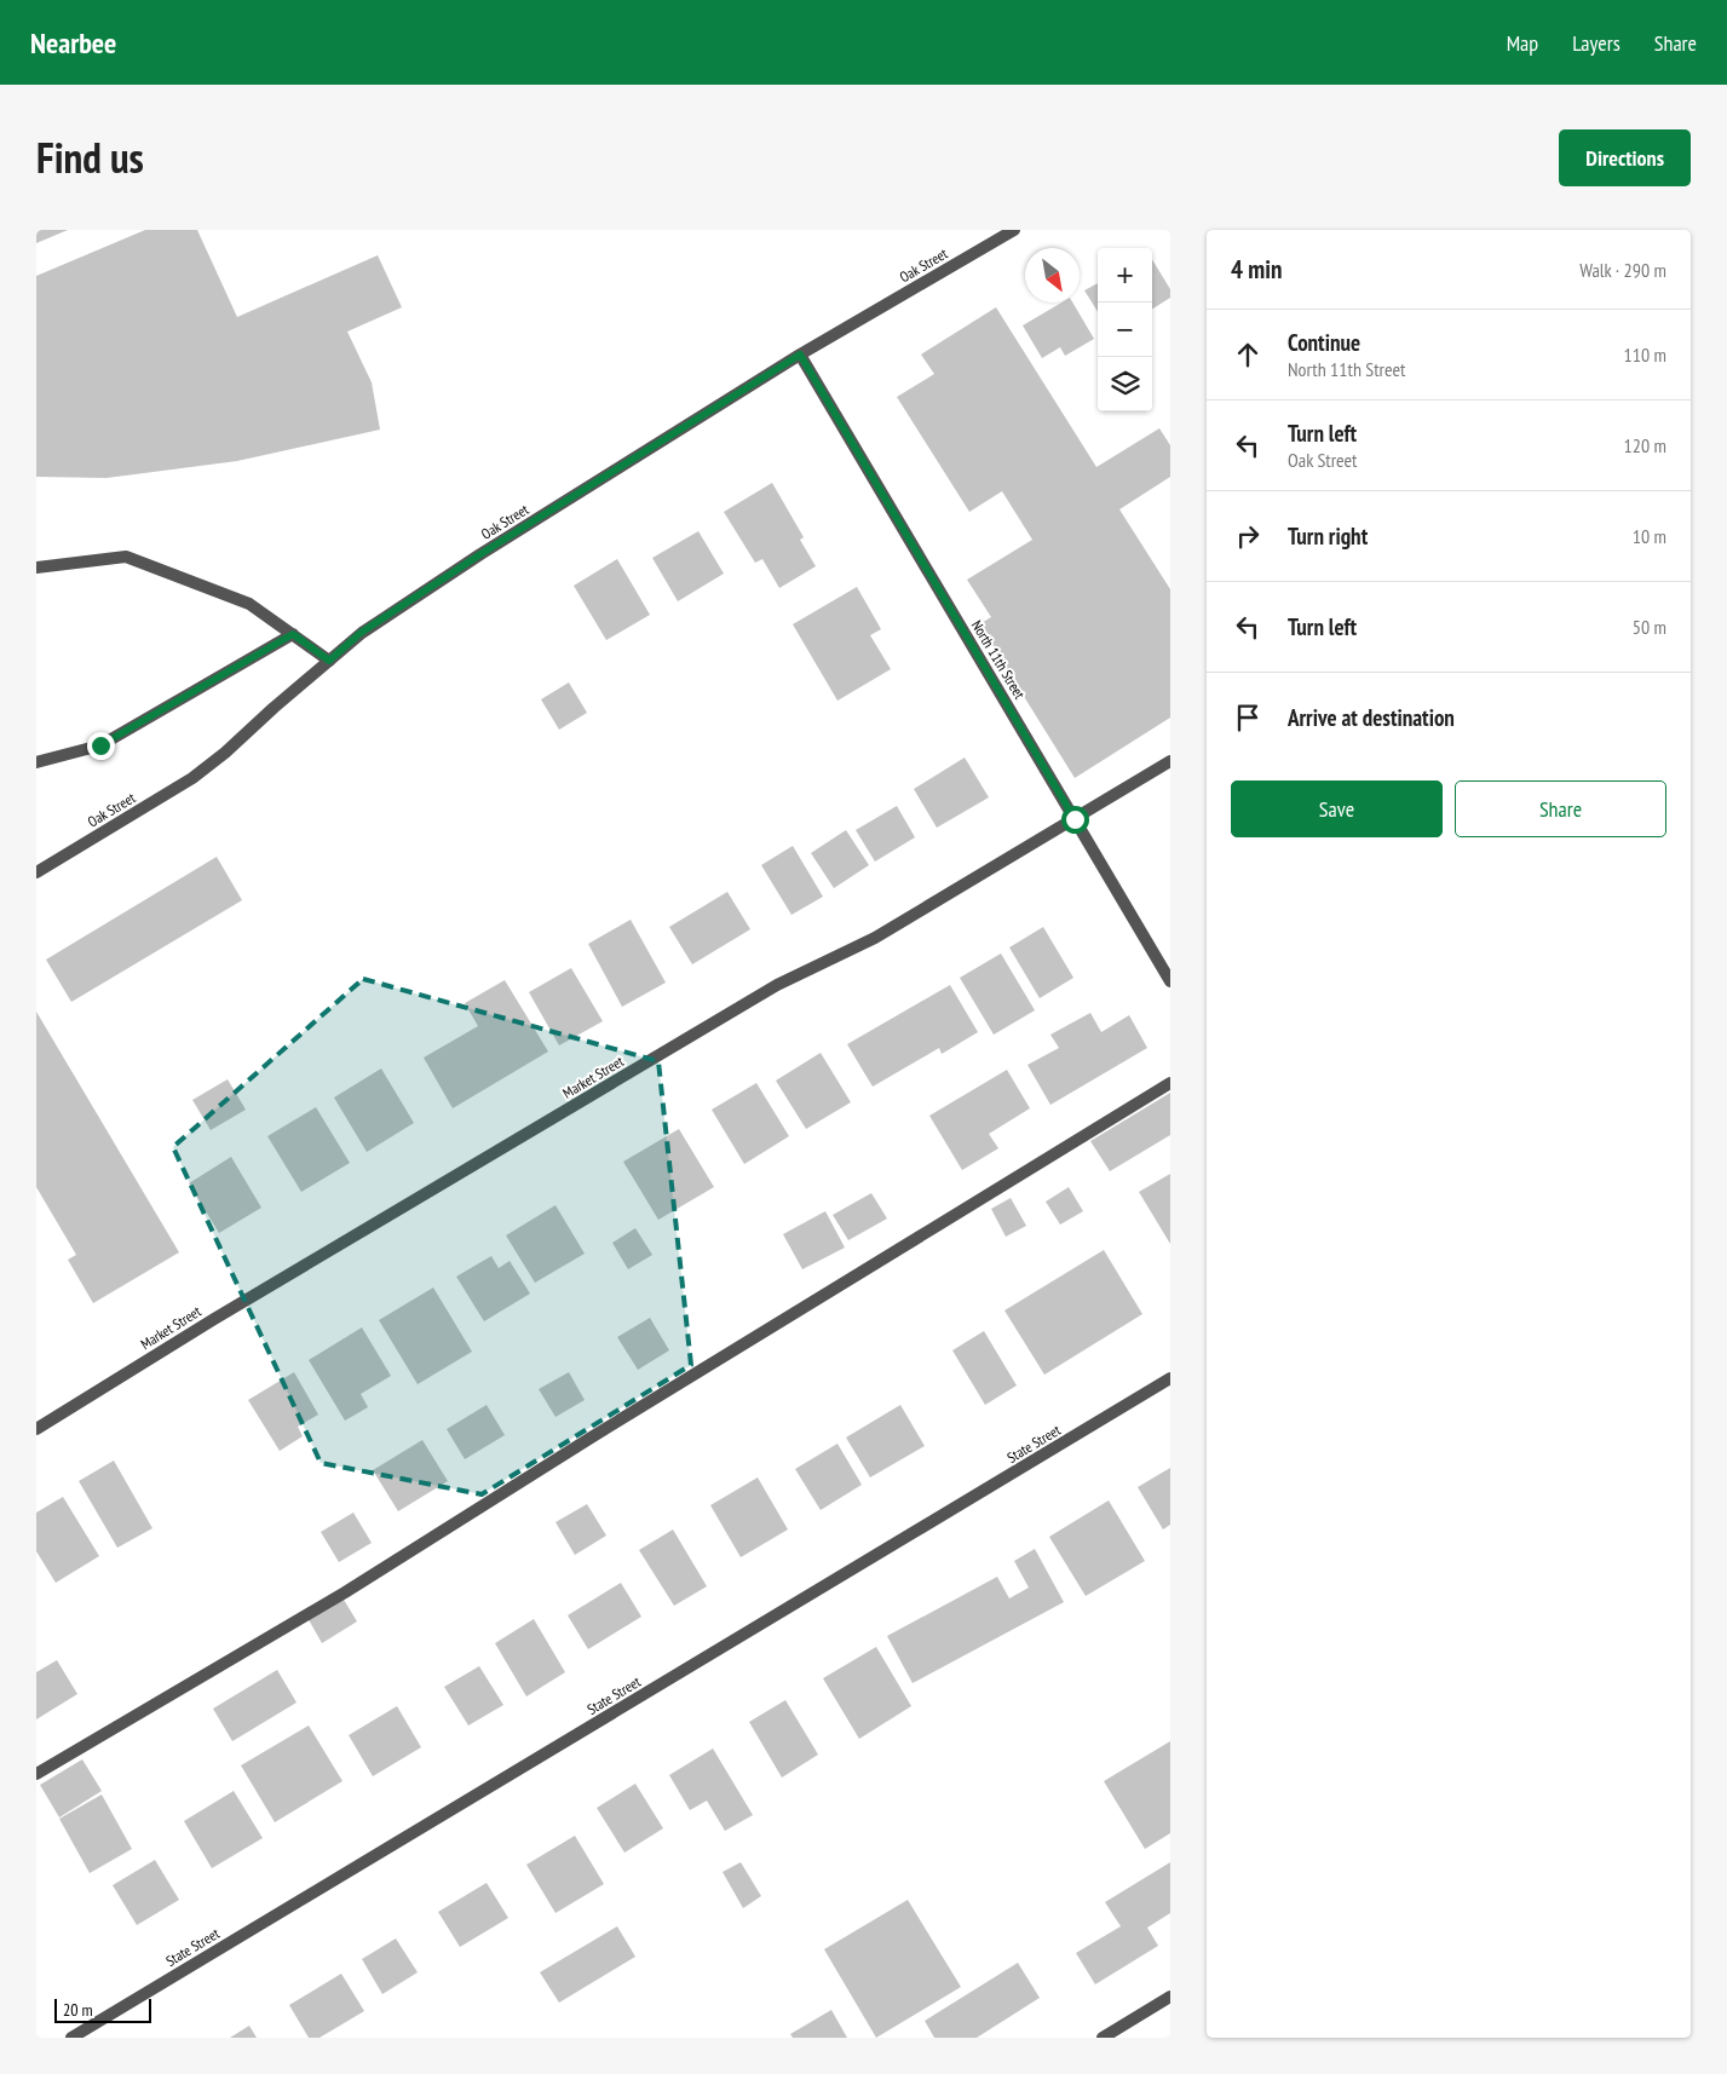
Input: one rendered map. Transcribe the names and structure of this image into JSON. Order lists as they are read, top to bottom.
{
  "streets": {
    "street": [
      "Oak Street",
      "North 11th Street",
      "Market Street",
      "State Street"
    ]
  },
  "crossings": [
    ["Oak Street", "North 11th Street"],
    ["North 11th Street", "Market Street"]
  ],
  "scale_bar": "20 m",
  "north": "bottom right",
  "page": {
    "header": "Nearbee",
    "nav": ["Map", "Layers", "Share"],
    "title": "Find us",
    "buttons": [
      "Directions",
      ["Save", "Share"]
    ],
    "heading": ["4 min", "Walk · 290 m"],
    "map_buttons": ["+", "−"],
    "list": [
      ["Continue", "North 11th Street", "110 m"],
      ["Turn left", "Oak Street", "120 m"],
      ["Turn right", "10 m"],
      ["Turn left", "50 m"],
      "Arrive at destination"
    ],
    "scale": "20 m"
  }
}
